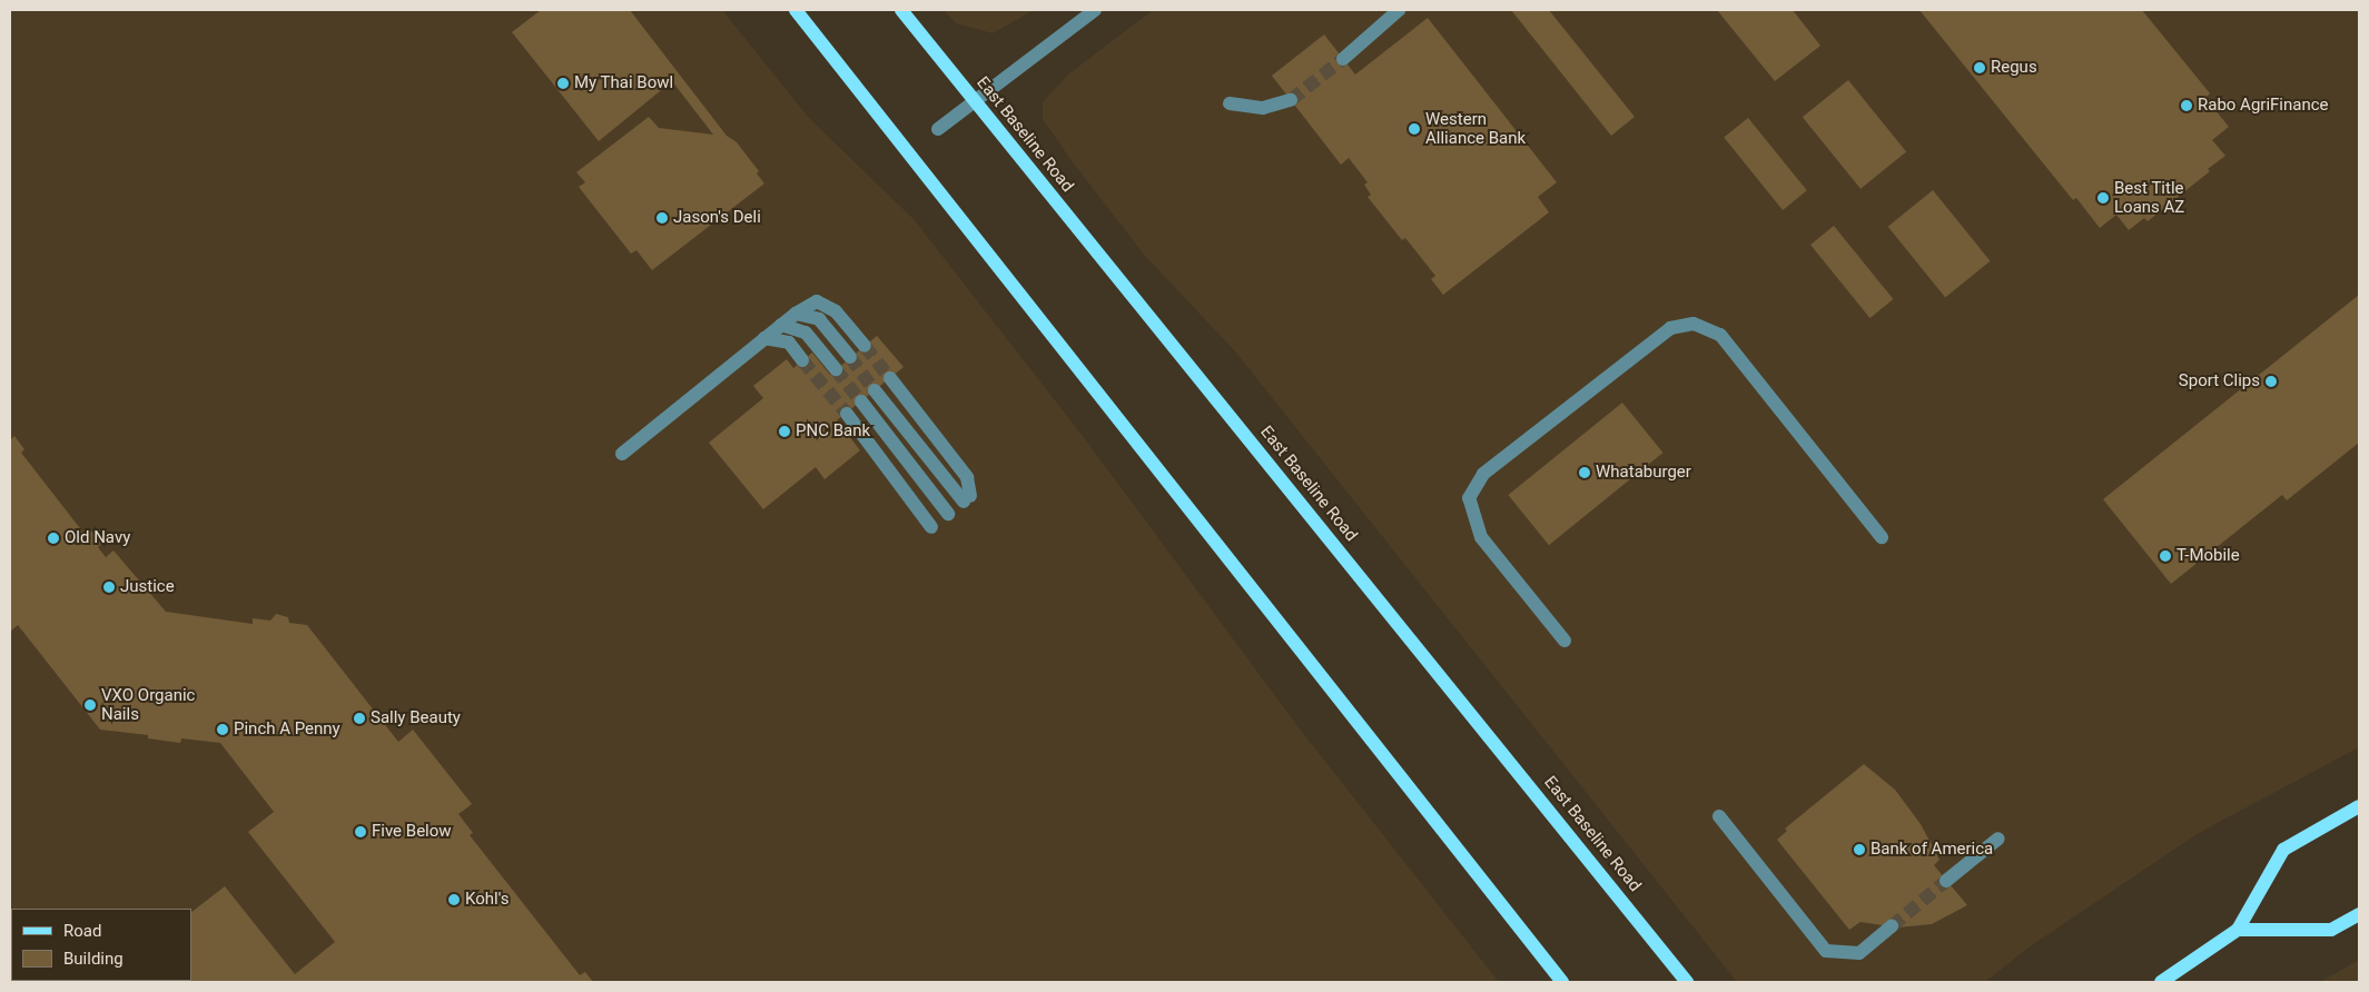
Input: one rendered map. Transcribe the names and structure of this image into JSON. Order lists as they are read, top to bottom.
{
  "streets": {
    "main road": ["East Baseline Road"]
  },
  "places": [
    "Regus",
    "My Thai Bowl",
    "Rabo AgriFinance",
    "Western Alliance Bank",
    "Best Title Loans AZ",
    "Jason's Deli",
    "Sport Clips",
    "PNC Bank",
    "Whataburger",
    "Old Navy",
    "T-Mobile",
    "Justice",
    "VXO Organic Nails",
    "Sally Beauty",
    "Pinch A Penny",
    "Five Below",
    "Bank of America",
    "Kohl's"
  ],
  "legend": ["Road", "Building"]
}
